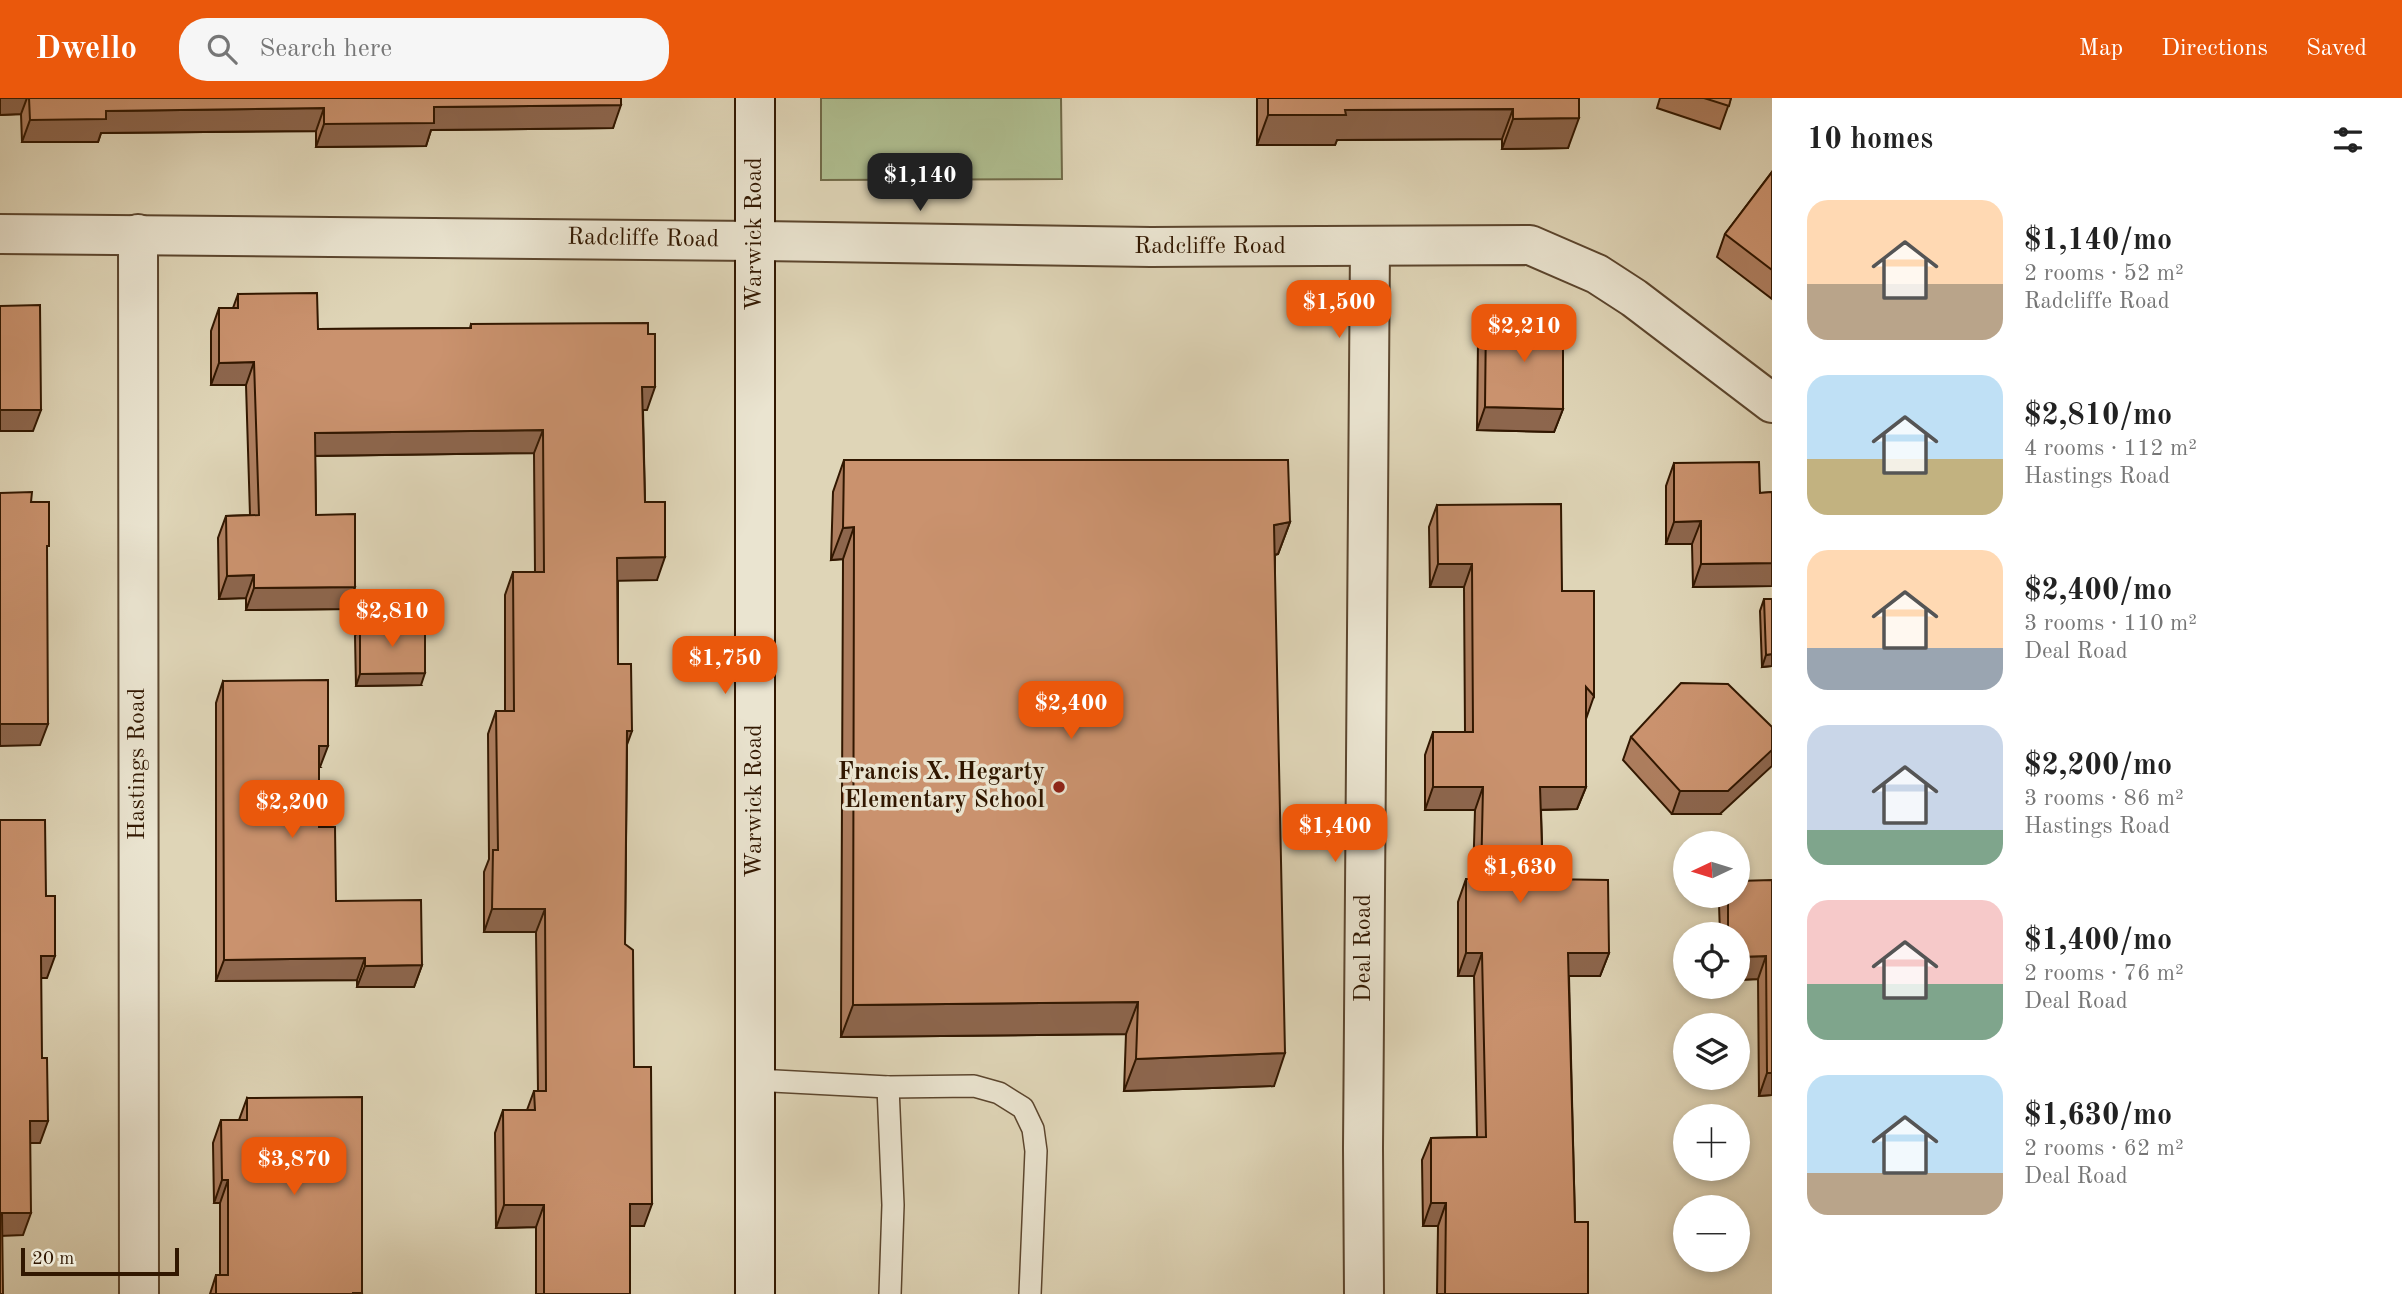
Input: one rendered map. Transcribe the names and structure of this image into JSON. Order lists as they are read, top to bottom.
{
  "streets": {
    "street": [
      "Warwick Road",
      "Radcliffe Road",
      "Hastings Road",
      "Deal Road"
    ]
  },
  "crossings": [
    ["Warwick Road", "Radcliffe Road"],
    ["Radcliffe Road", "Hastings Road"],
    ["Radcliffe Road", "Deal Road"]
  ],
  "places": ["Francis X. Hegarty Elementary School"],
  "scale_bar": "20 m",
  "north": "left",
  "page": {
    "header": "Dwello",
    "search": "Search here",
    "nav": ["Map", "Directions", "Saved"],
    "heading": "10 homes",
    "price": [
      "$1,140",
      "$1,500",
      "$2,210",
      "$2,810",
      "$1,750",
      "$2,400",
      "$2,200",
      "$1,400",
      "$1,630",
      "$3,870"
    ],
    "list": [
      {
        "name": "$1,140/mo",
        "note": "2 rooms · 52 m² · Radcliffe Road"
      },
      {
        "name": "$2,810/mo",
        "note": "4 rooms · 112 m² · Hastings Road"
      },
      {
        "name": "$2,400/mo",
        "note": "3 rooms · 110 m² · Deal Road"
      },
      {
        "name": "$2,200/mo",
        "note": "3 rooms · 86 m² · Hastings Road"
      },
      {
        "name": "$1,400/mo",
        "note": "2 rooms · 76 m² · Deal Road"
      },
      {
        "name": "$1,630/mo",
        "note": "2 rooms · 62 m² · Deal Road"
      }
    ],
    "map_buttons": ["+", "−"],
    "scale": "20 m"
  }
}
